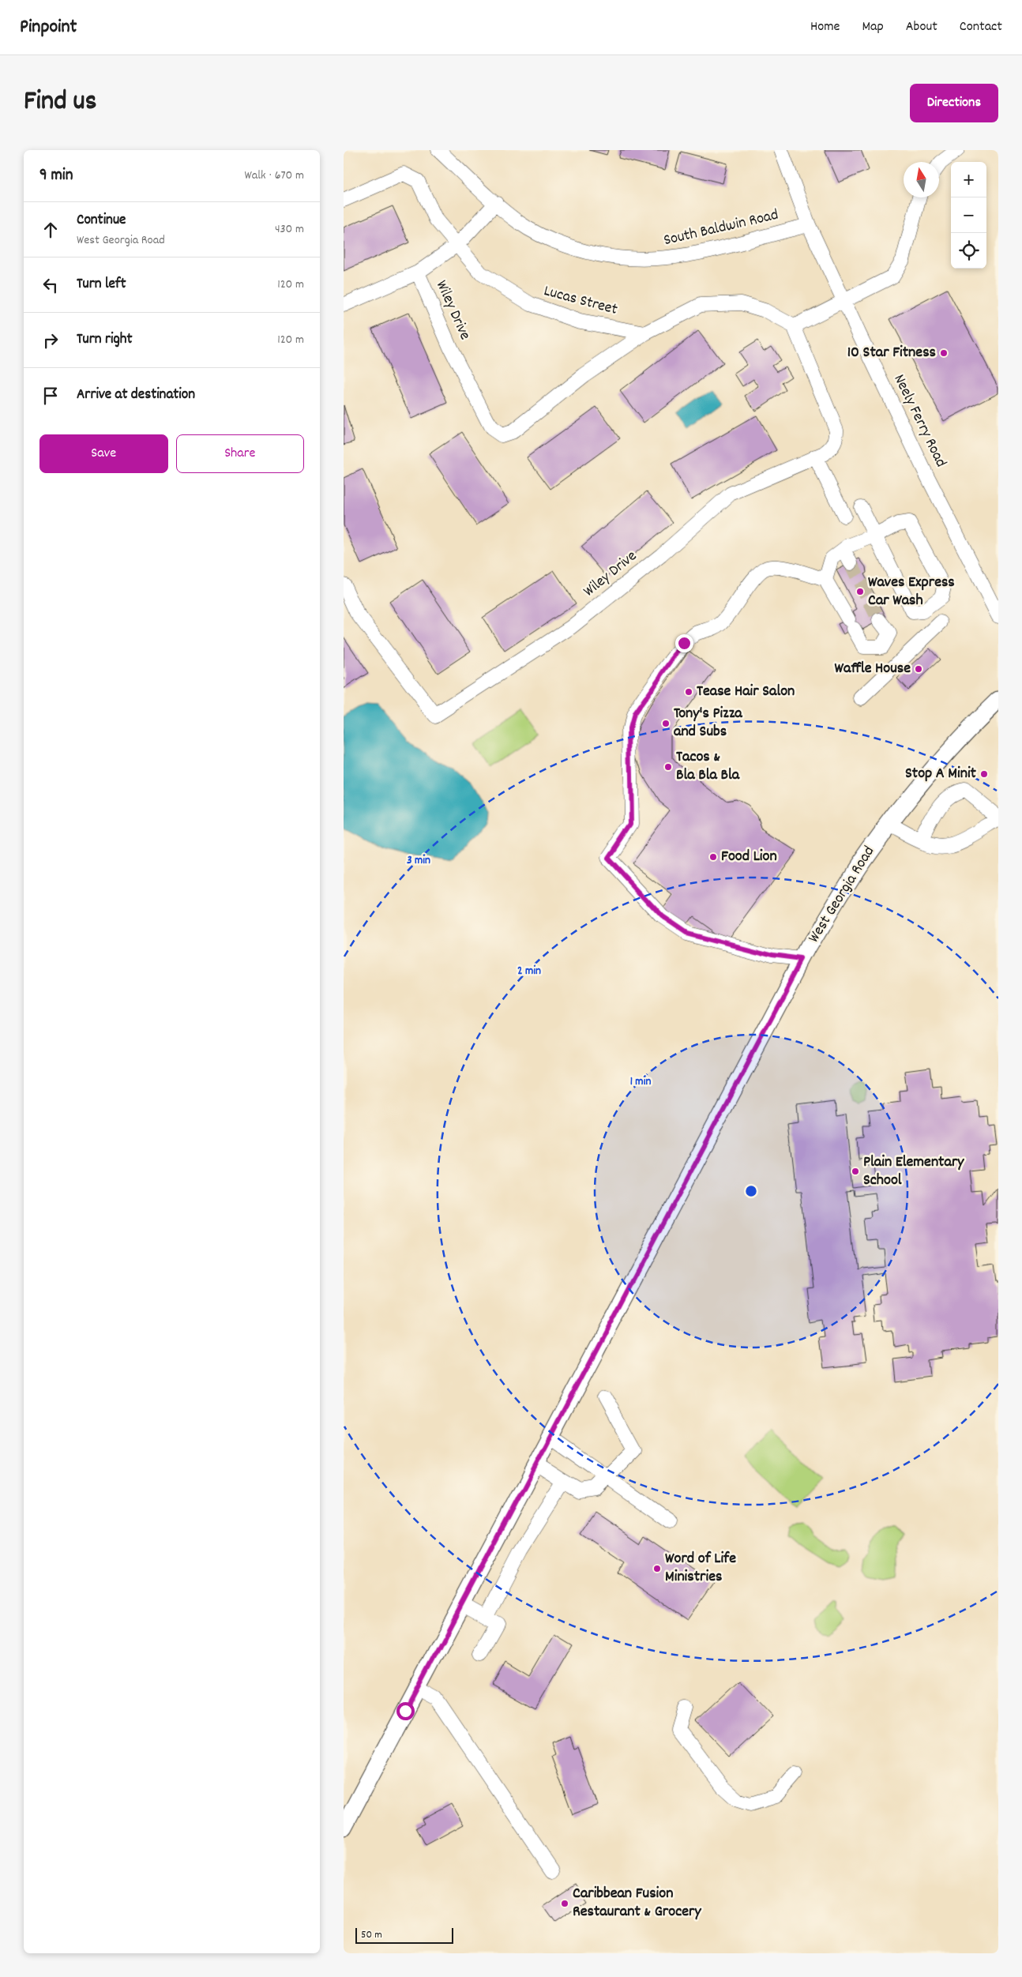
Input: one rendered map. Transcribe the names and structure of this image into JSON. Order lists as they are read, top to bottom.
{
  "streets": {
    "main road": ["West Georgia Road"],
    "street": [
      "South Baldwin Road",
      "Lucas Street",
      "Wiley Drive",
      "Neely Ferry Road"
    ]
  },
  "crossings": [
    ["South Baldwin Road", "Wiley Drive"],
    ["South Baldwin Road", "Neely Ferry Road"],
    ["Lucas Street", "Wiley Drive"]
  ],
  "places": [
    "10 Star Fitness",
    "Waves Express Car Wash",
    "Waffle House",
    "Tease Hair Salon",
    "Tony's Pizza and Subs",
    "Tacos & Bla Bla Bla",
    "Stop A Minit",
    "Food Lion",
    "Plain Elementary School",
    "Word of Life Ministries",
    "Caribbean Fusion Restaurant & Grocery"
  ],
  "scale_bar": "50 m",
  "north": "top",
  "page": {
    "header": "Pinpoint",
    "nav": [
      "Home",
      "Map",
      "About",
      "Contact"
    ],
    "title": "Find us",
    "buttons": [
      "Directions",
      ["Save", "Share"]
    ],
    "heading": ["9 min", "Walk · 670 m"],
    "map_buttons": ["+", "−"],
    "list": [
      ["Continue", "West Georgia Road", "430 m"],
      ["Turn left", "120 m"],
      ["Turn right", "120 m"],
      "Arrive at destination"
    ],
    "scale": "50 m"
  },
  "rings": ["3 min", "2 min", "1 min"]
}
